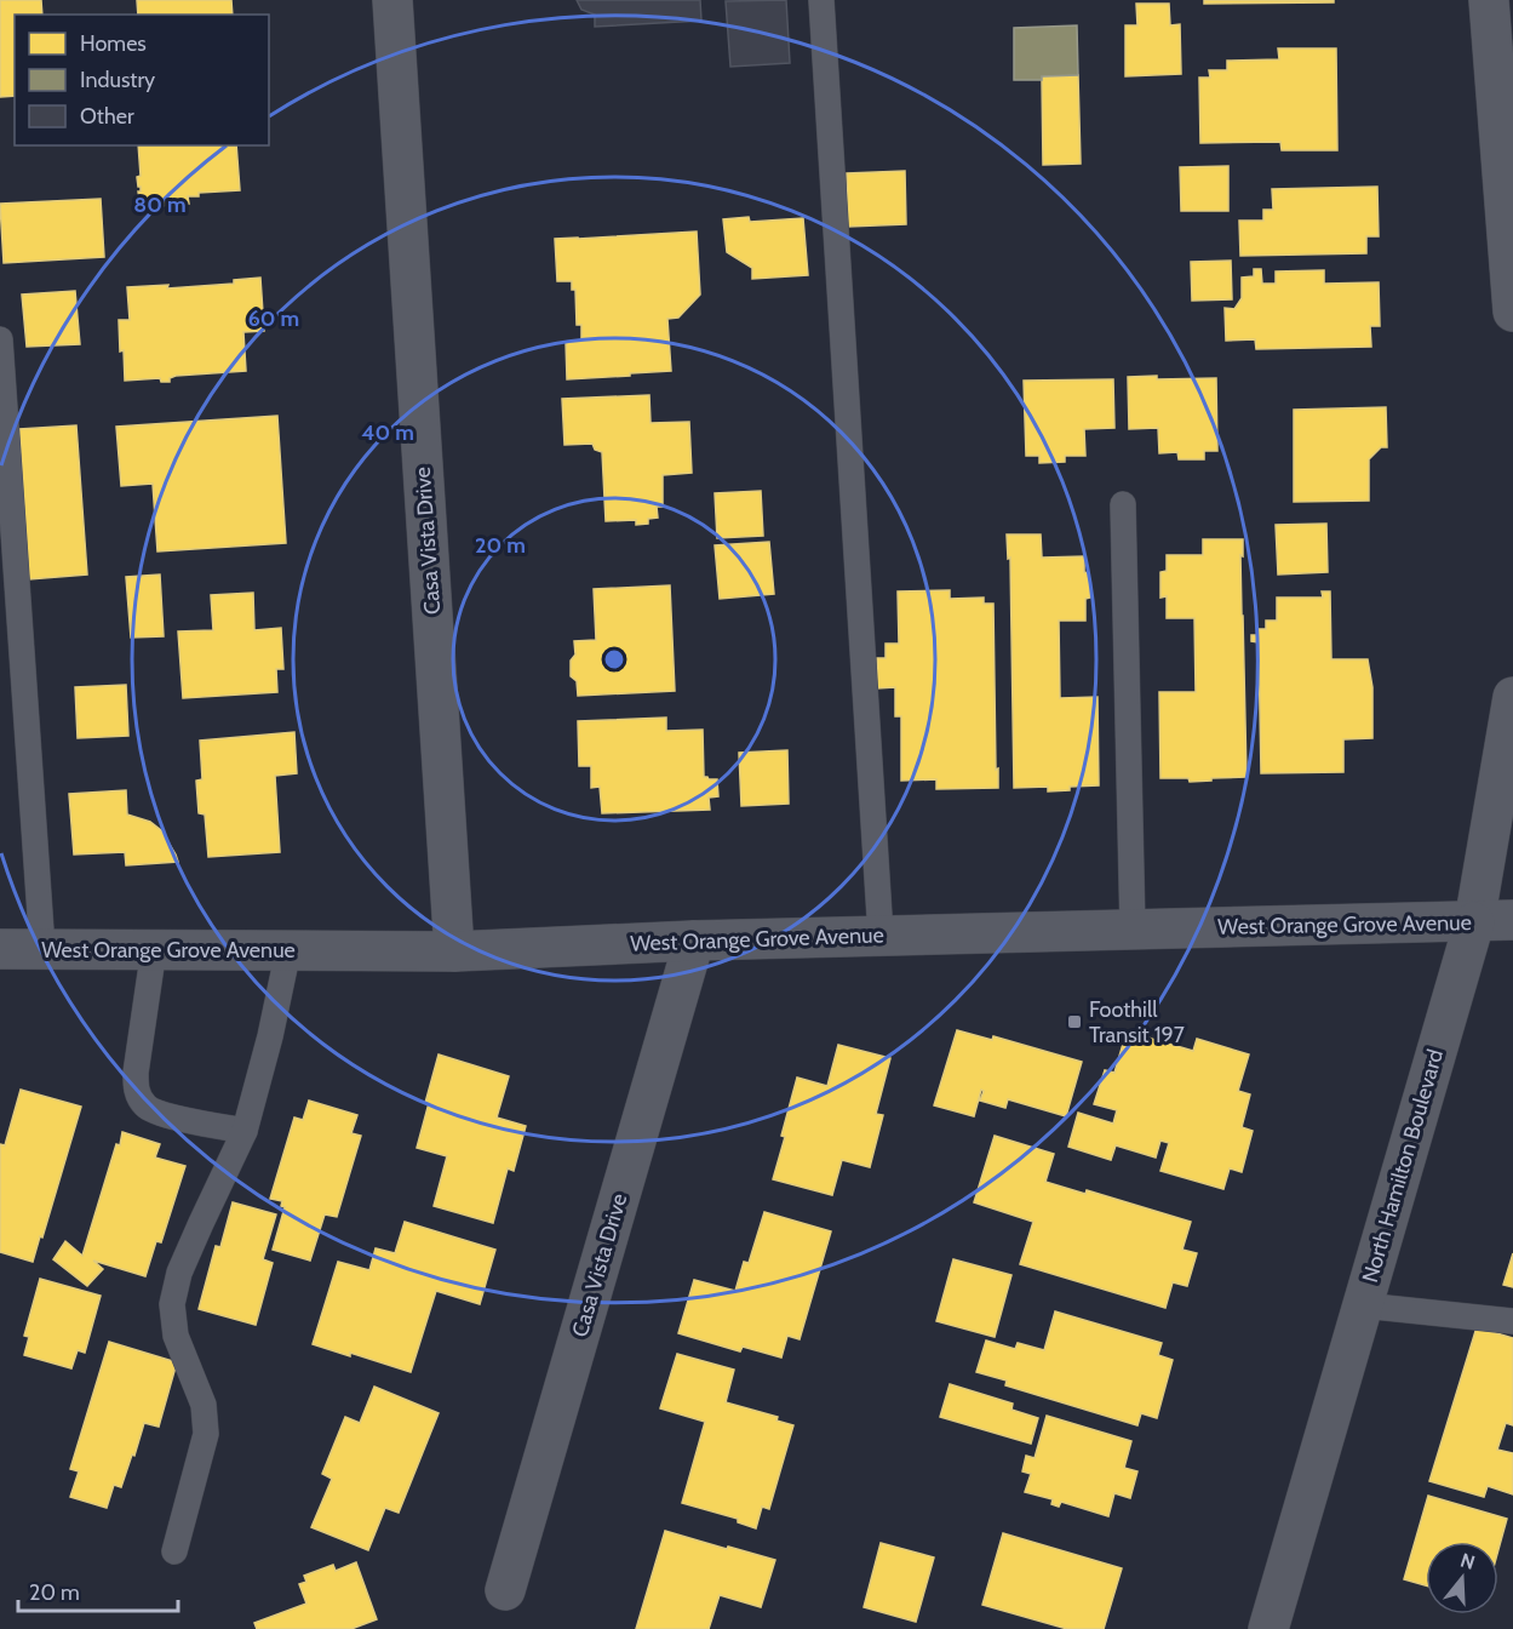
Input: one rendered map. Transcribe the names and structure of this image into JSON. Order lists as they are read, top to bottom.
{
  "streets": {
    "street": ["Casa Vista Drive", "West Orange Grove Avenue", "North Hamilton Boulevard"]
  },
  "crossings": [
    ["Casa Vista Drive", "West Orange Grove Avenue"],
    ["West Orange Grove Avenue", "North Hamilton Boulevard"]
  ],
  "places": {
    "transit": ["Foothill Transit 197"]
  },
  "legend": ["Homes", "Industry", "Other"],
  "scale_bar": "20 m",
  "north": "top",
  "rings": [
    "80 m",
    "60 m",
    "40 m",
    "20 m"
  ]
}
